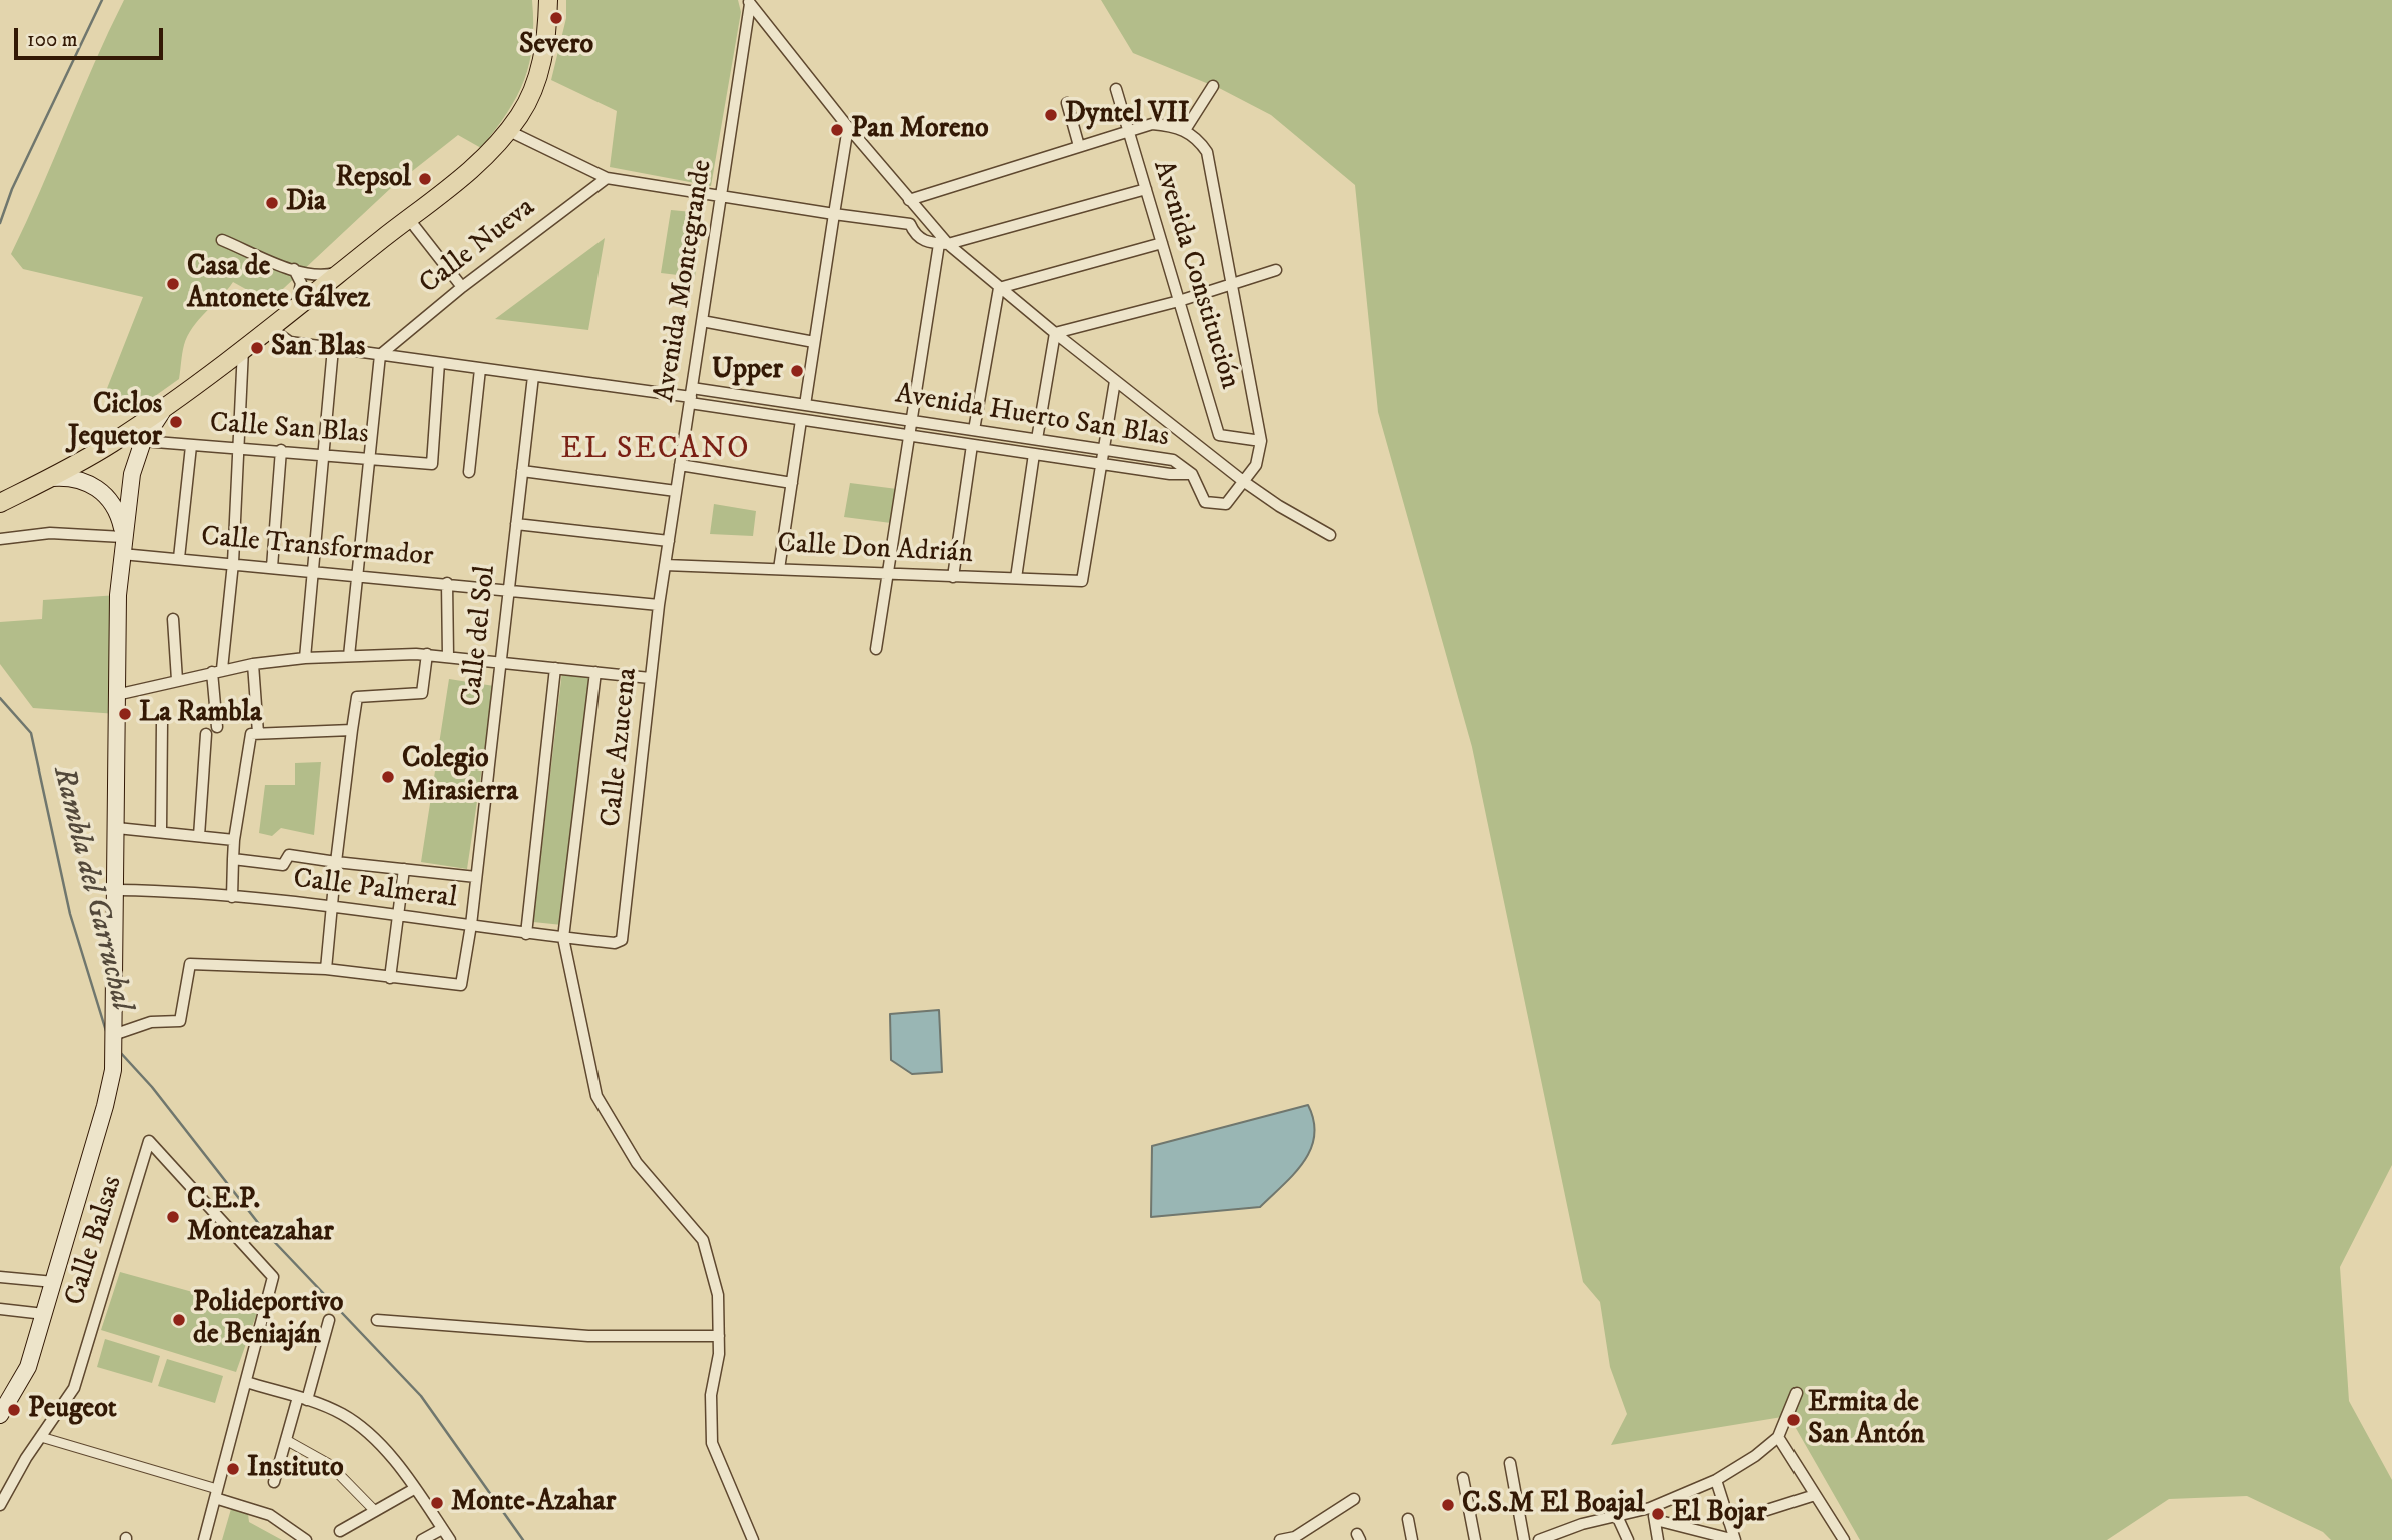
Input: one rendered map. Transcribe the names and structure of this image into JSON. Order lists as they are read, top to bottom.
{
  "streets": {
    "street": [
      "Calle Nueva",
      "Avenida Constitución",
      "Avenida Montegrande",
      "Avenida Huerto San Blas",
      "Calle San Blas",
      "Calle Transformador",
      "Calle Don Adrián",
      "Calle del Sol",
      "Calle Azucena",
      "Calle Palmeral",
      "Calle Balsas"
    ]
  },
  "crossings": [
    ["Calle Nueva", "Avenida Huerto San Blas"],
    ["Avenida Montegrande", "Avenida Huerto San Blas"],
    ["Avenida Montegrande", "Calle Don Adrián"],
    ["Avenida Montegrande", "Calle Azucena"],
    ["Avenida Huerto San Blas", "Calle San Blas"],
    ["Avenida Huerto San Blas", "Calle Don Adrián"],
    ["Avenida Huerto San Blas", "Calle del Sol"],
    ["Calle Transformador", "Calle del Sol"],
    ["Calle Transformador", "Calle Azucena"],
    ["Calle Don Adrián", "Calle Azucena"],
    ["Calle del Sol", "Calle Palmeral"],
    ["Calle Azucena", "Calle Palmeral"]
  ],
  "districts": ["EL SECANO"],
  "water": ["Rambla del Garruchal"],
  "places": [
    "Severo",
    "Dyntel VII",
    "Pan Moreno",
    "Repsol",
    "Dia",
    "Casa de Antonete Gálvez",
    "San Blas",
    "Upper",
    "Ciclos Jequetor",
    "La Rambla",
    "Colegio Mirasierra",
    "C.E.P. Monteazahar",
    "Polideportivo de Beniaján",
    "Peugeot",
    "Ermita de San Antón",
    "Instituto",
    "Monte-Azahar",
    "C.S.M El Boajal",
    "El Bojar"
  ],
  "scale_bar": "100 m"
}
